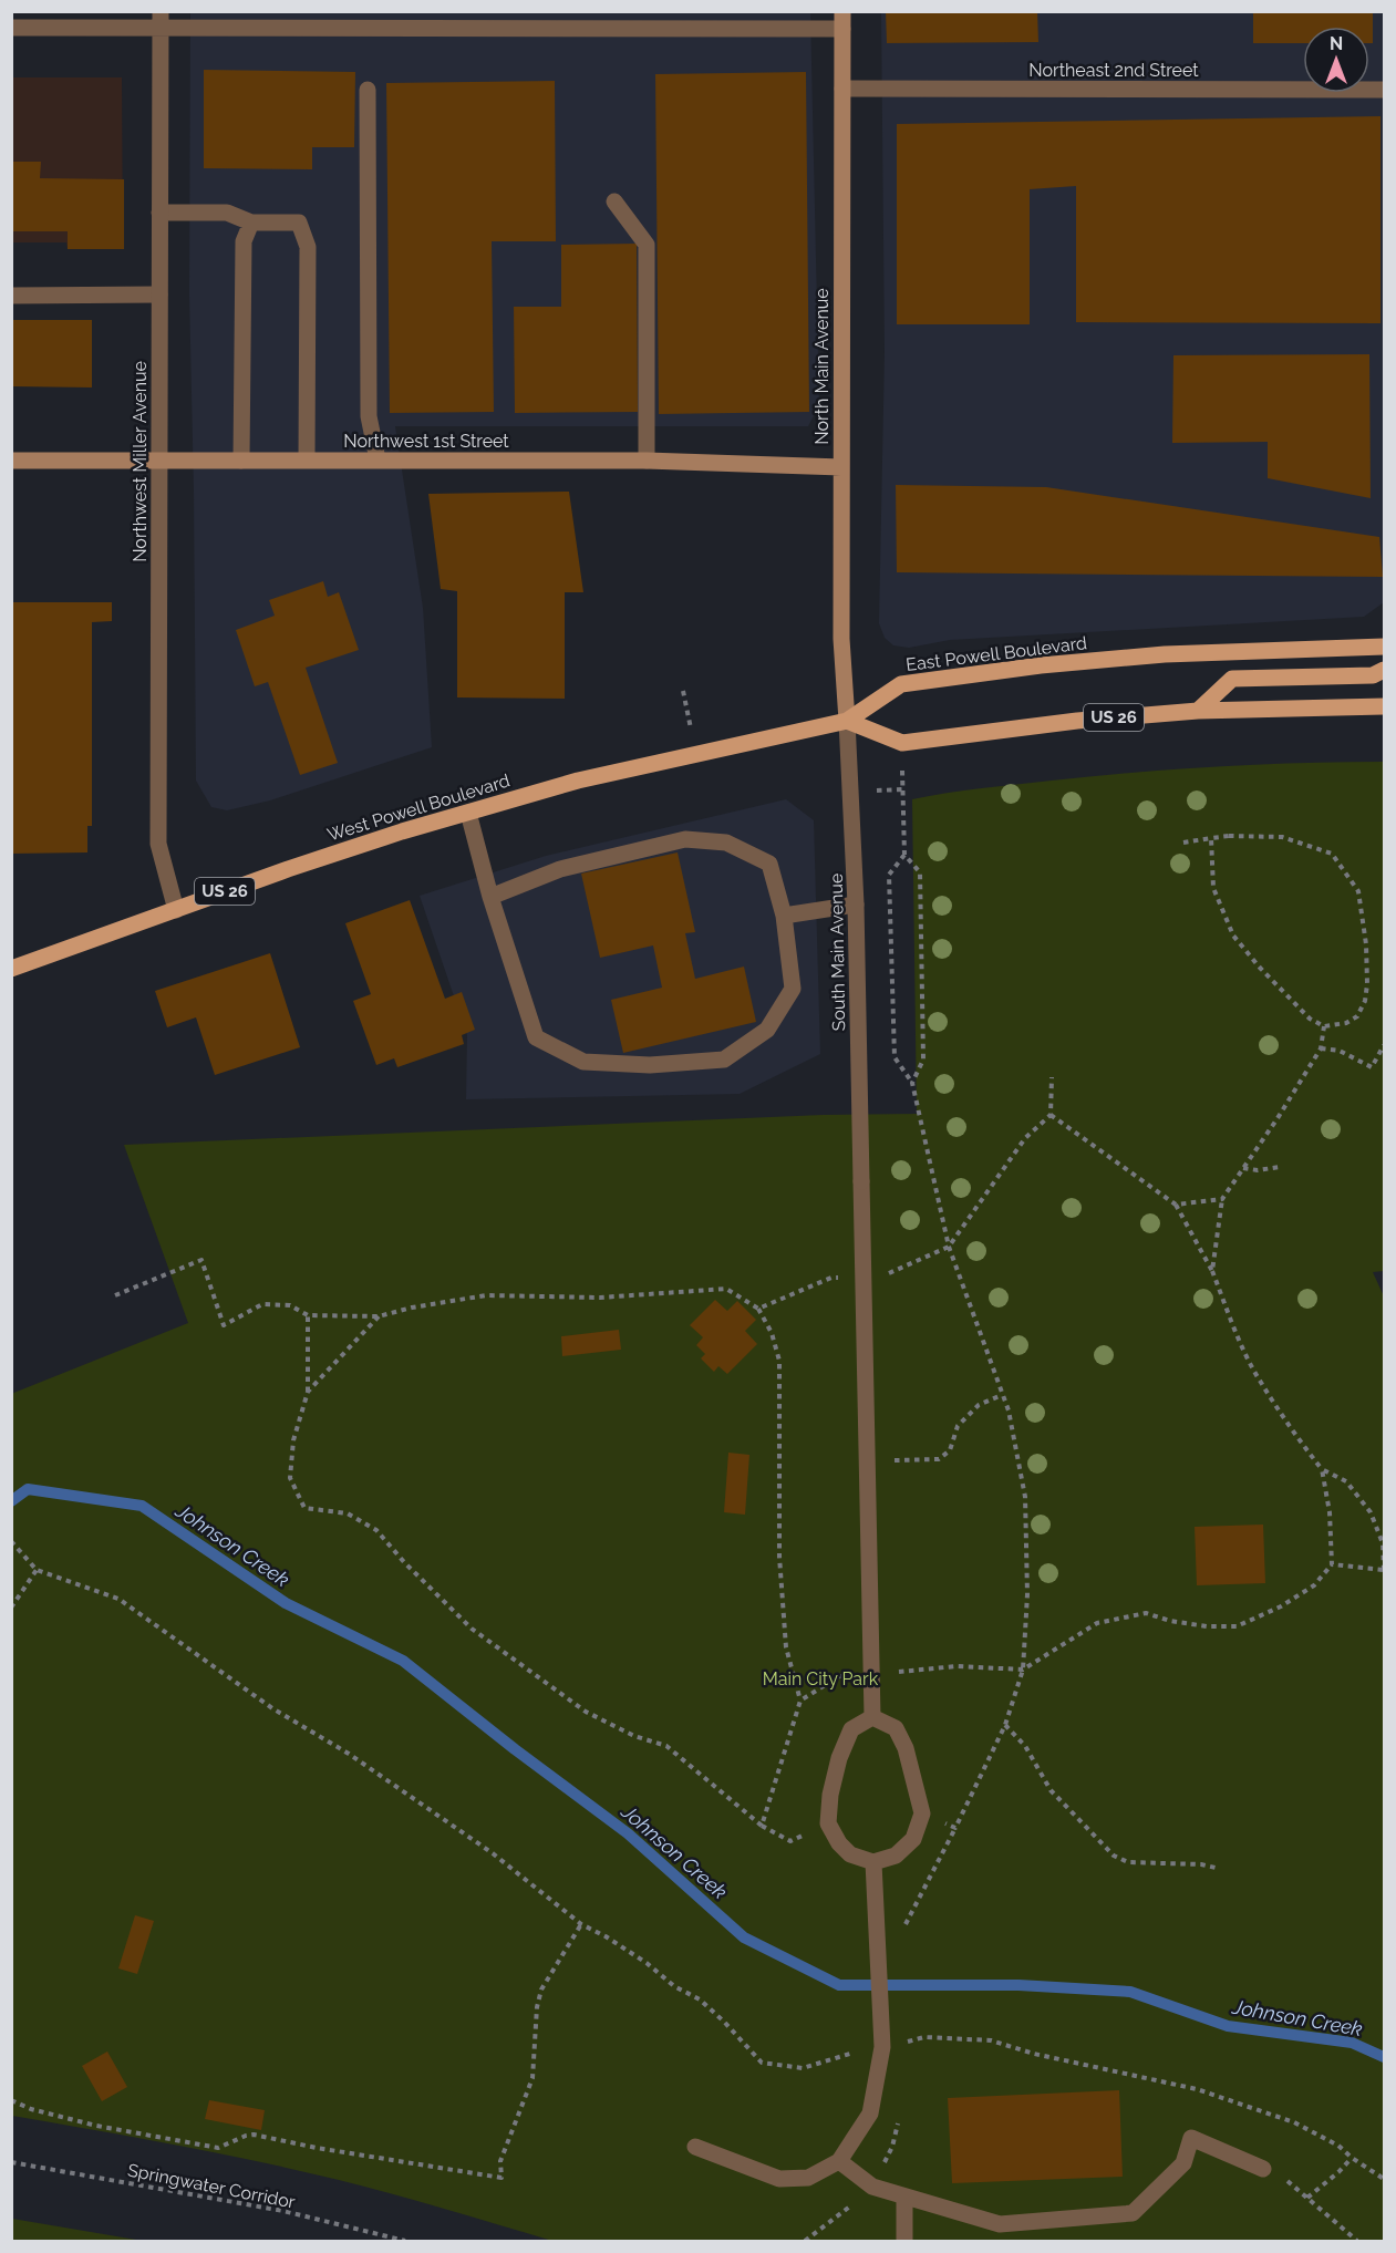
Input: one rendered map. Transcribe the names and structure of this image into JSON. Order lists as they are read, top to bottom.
{
  "streets": {
    "main road": ["East Powell Boulevard", "US 26", "West Powell Boulevard"],
    "street": [
      "Northeast 2nd Street",
      "North Main Avenue",
      "Northwest 1st Street",
      "Northwest Miller Avenue",
      "South Main Avenue"
    ],
    "path": ["Springwater Corridor"]
  },
  "crossings": [
    ["Northeast 2nd Street", "North Main Avenue"],
    ["North Main Avenue", "Northwest 1st Street"],
    ["North Main Avenue", "East Powell Boulevard"],
    ["North Main Avenue", "US 26"],
    ["North Main Avenue", "West Powell Boulevard"],
    ["North Main Avenue", "South Main Avenue"],
    ["Northwest 1st Street", "Northwest Miller Avenue"],
    ["Northwest Miller Avenue", "West Powell Boulevard"],
    ["East Powell Boulevard", "US 26"],
    ["East Powell Boulevard", "West Powell Boulevard"],
    ["East Powell Boulevard", "South Main Avenue"],
    ["US 26", "West Powell Boulevard"],
    ["US 26", "South Main Avenue"],
    ["West Powell Boulevard", "South Main Avenue"]
  ],
  "water": ["Johnson Creek"],
  "parks": ["Main City Park"],
  "north": "top"
}
